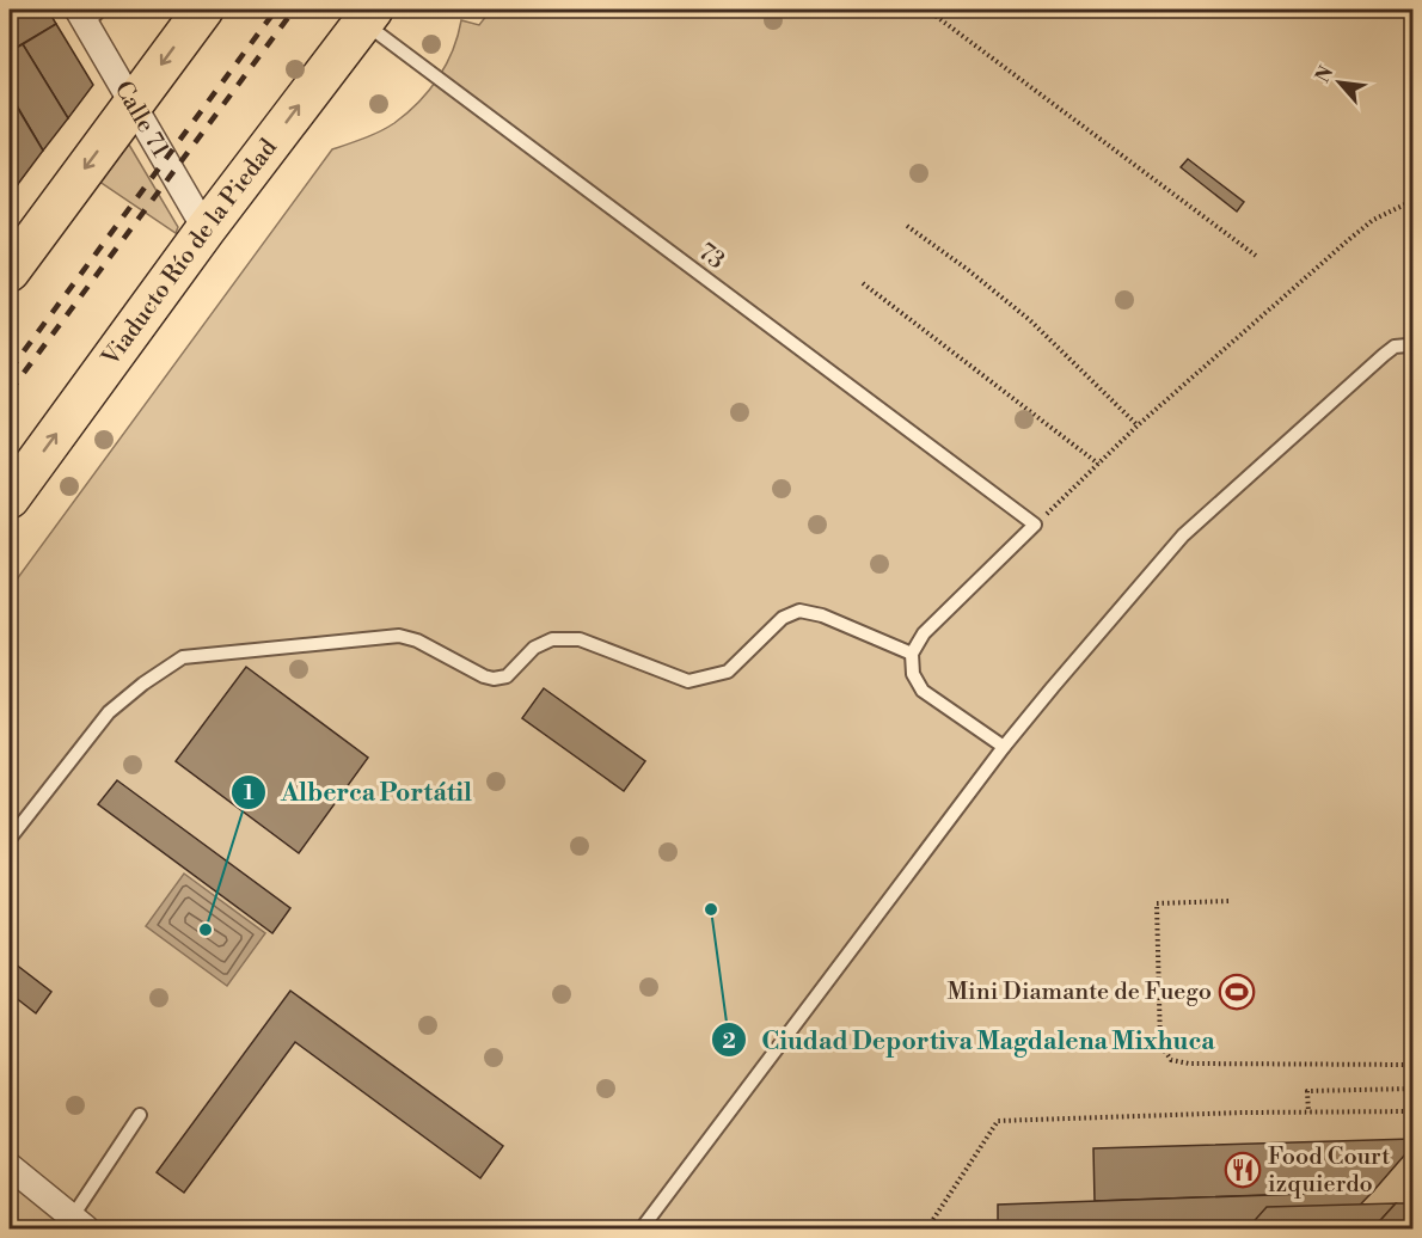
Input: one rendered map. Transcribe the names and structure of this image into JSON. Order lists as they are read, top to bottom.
{
  "streets": {
    "main road": ["Viaducto Río de la Piedad"],
    "street": ["Calle 71"],
    "lane": ["73"]
  },
  "crossings": [
    ["Calle 71", "Viaducto Río de la Piedad"],
    ["Viaducto Río de la Piedad", "73"]
  ],
  "places": {
    "other": ["Ciudad Deportiva Magdalena Mixhuca", "Alberca Portátil"],
    "sports": ["Mini Diamante de Fuego"],
    "restaurant": ["Food Court izquierdo"]
  },
  "north": "top left"
}
